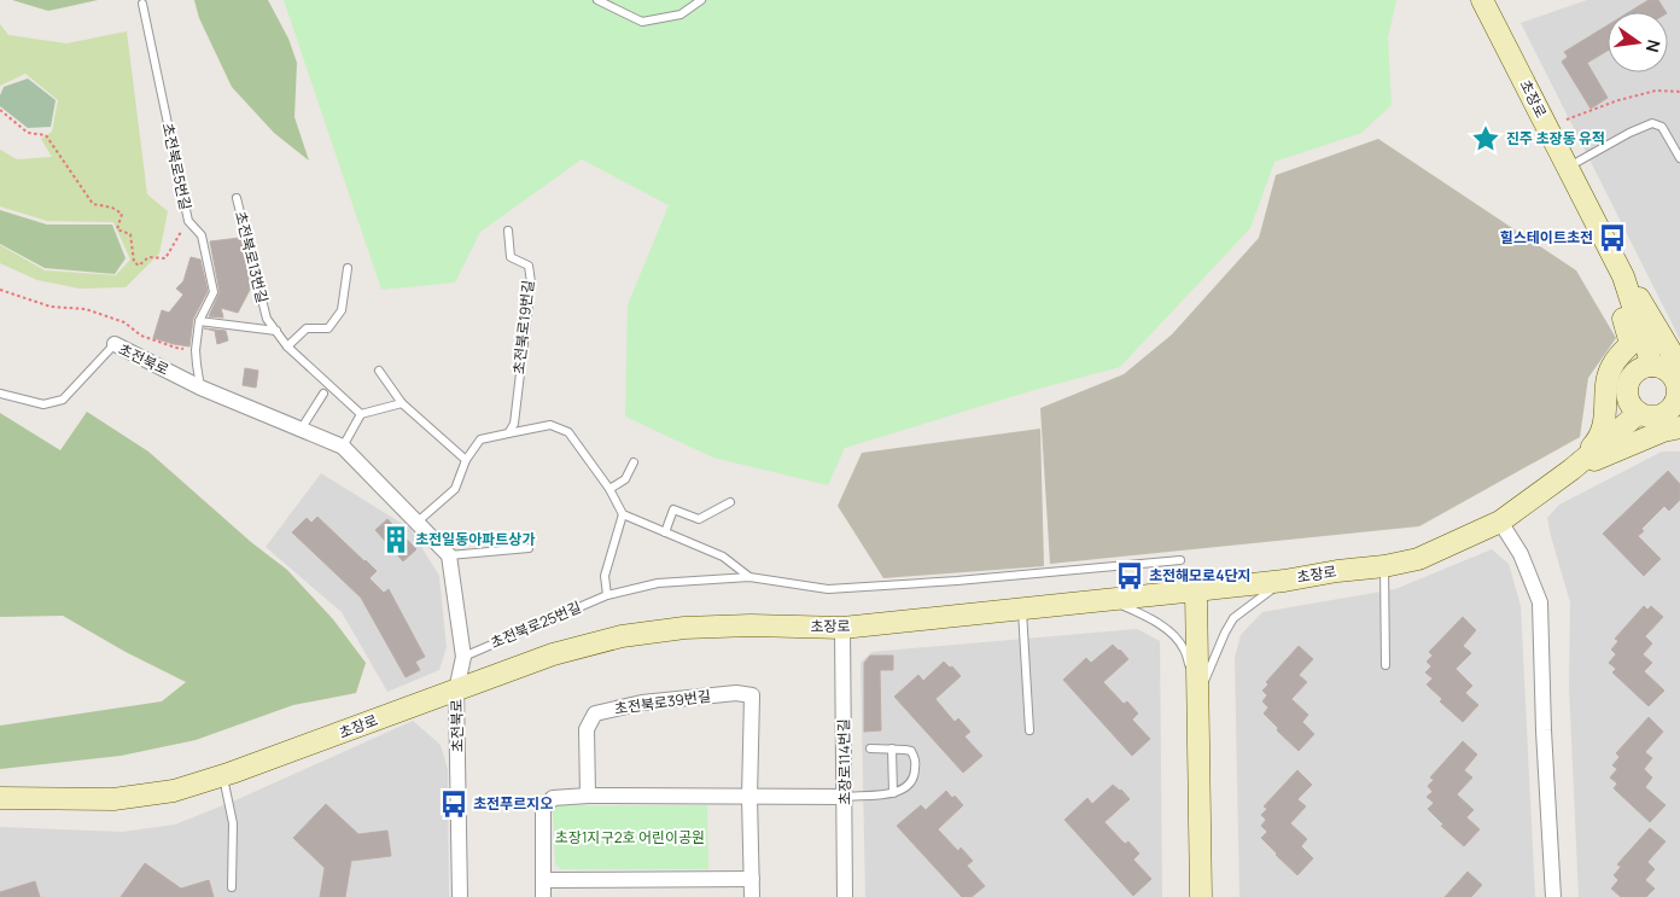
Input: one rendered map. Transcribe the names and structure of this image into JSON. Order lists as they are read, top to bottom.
{
  "streets": {
    "street": [
      "초장로",
      "초전북로",
      "초전북로39번길",
      "초장로114번길"
    ],
    "lane": [
      "초전북로5번길",
      "초전북로13번길",
      "초전북로19번길",
      "초전북로25번길"
    ]
  },
  "crossings": [
    ["초장로", "초전북로"],
    ["초장로", "초장로114번길"],
    ["초전북로5번길", "초전북로"],
    ["초전북로", "초전북로25번길"]
  ],
  "parks": ["초장1지구2호 어린이공원"],
  "places": {
    "place": ["진주 초장동 유적"],
    "bus stop": ["힐스테이트초전", "초전해모로4단지", "초전푸르지오"],
    "building": ["초전일동아파트상가"]
  },
  "north": "right"
}
